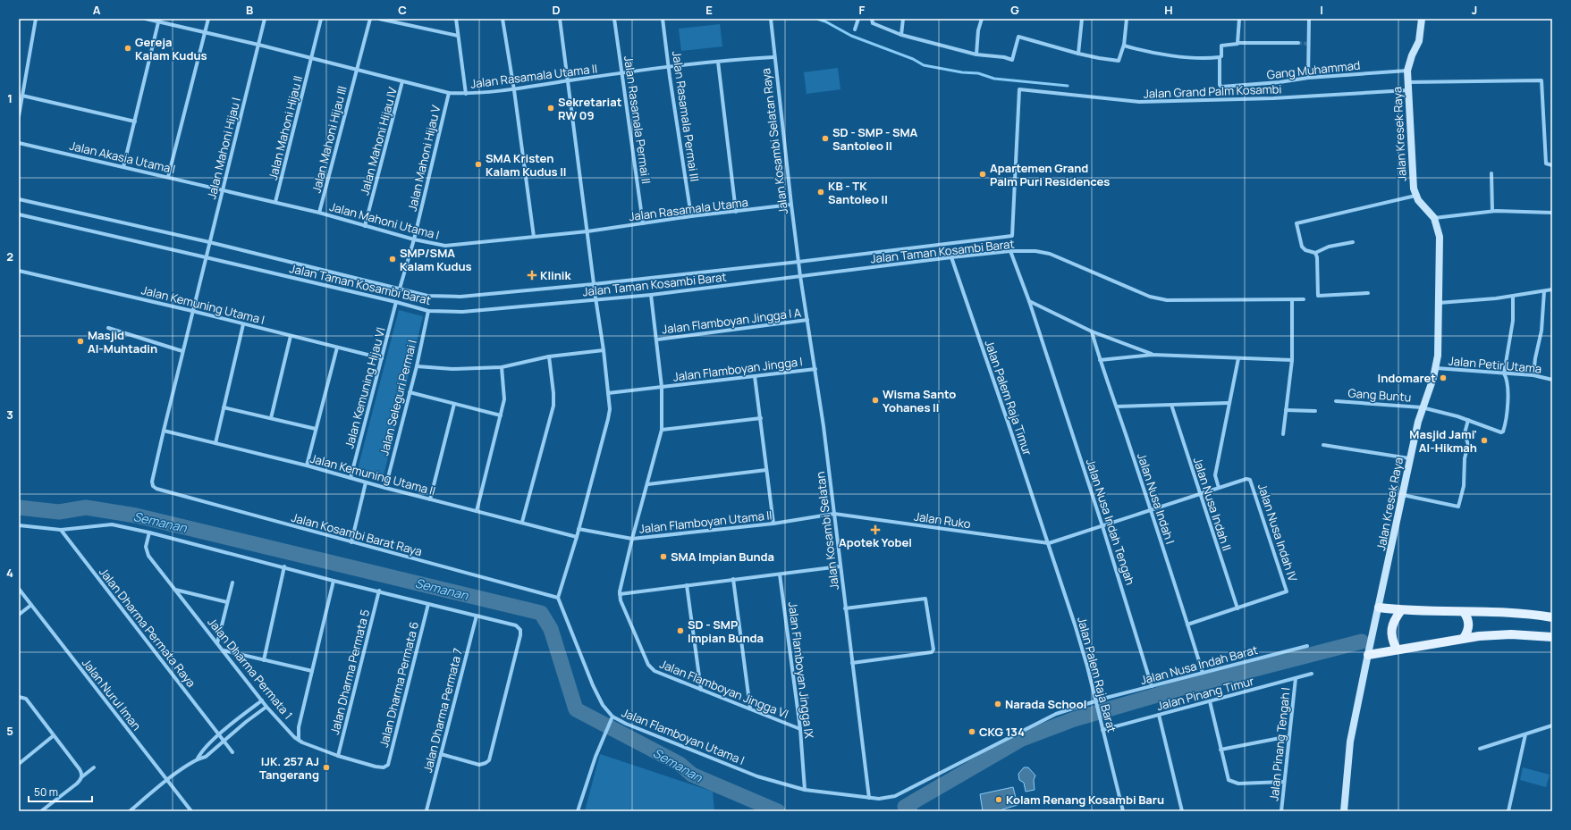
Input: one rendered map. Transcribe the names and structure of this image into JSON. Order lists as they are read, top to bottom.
{
  "streets": {
    "street": [
      "Gang Muhammad",
      "Jalan Rasamala Utama II",
      "Jalan Grand Palm Kosambi",
      "Jalan Rasamala Permai III",
      "Jalan Rasamala Permai II",
      "Jalan Mahoni Hijau II",
      "Jalan Kresek Raya",
      "Jalan Mahoni Hijau III",
      "Jalan Mahoni Hijau IV",
      "Jalan Kosambi Selatan Raya",
      "Jalan Mahoni Hijau I",
      "Jalan Akasia Utama I",
      "Jalan Mahoni Hijau V",
      "Jalan Rasamala Utama",
      "Jalan Mahoni Utama I",
      "Jalan Taman Kosambi Barat",
      "Jalan Kemuning Utama I",
      "Jalan Flamboyan Jingga I A",
      "Jalan Petir Utama",
      "Jalan Flamboyan Jingga I",
      "Jalan Kemuning Hijau VI",
      "Gang Buntu",
      "Jalan Seleguri Permai I",
      "Jalan Palem Raja Timur",
      "Jalan Kemuning Utama II",
      "Jalan Nusa Indah I",
      "Jalan Nusa Indah II",
      "Jalan Ruko",
      "Jalan Flamboyan Utama II",
      "Jalan Nusa Indah Tengah",
      "Jalan Kosambi Selatan",
      "Jalan Nusa Indah IV",
      "Jalan Kosambi Barat Raya",
      "Jalan Dharma Permata Raya",
      "Jalan Nusa Indah Barat",
      "Jalan Dharma Permata 1",
      "Jalan Flamboyan Jingga IX",
      "Jalan Dharma Permata 5",
      "Jalan Palem Raja Barat",
      "Jalan Dharma Permata 6",
      "Jalan Flamboyan Jingga VI",
      "Jalan Pinang Timur",
      "Jalan Nurul Iman",
      "Jalan Dharma Permata 7",
      "Jalan Flamboyan Utama I",
      "Jalan Pinang Tengah I"
    ]
  },
  "crossings": [
    ["Gang Muhammad", "Jalan Kresek Raya"],
    ["Jalan Rasamala Utama II", "Jalan Rasamala Permai III"],
    ["Jalan Rasamala Utama II", "Jalan Rasamala Permai II"],
    ["Jalan Rasamala Utama II", "Jalan Mahoni Hijau II"],
    ["Jalan Rasamala Utama II", "Jalan Mahoni Hijau III"],
    ["Jalan Rasamala Utama II", "Jalan Mahoni Hijau IV"],
    ["Jalan Rasamala Utama II", "Jalan Kosambi Selatan Raya"],
    ["Jalan Rasamala Utama II", "Jalan Mahoni Hijau I"],
    ["Jalan Rasamala Utama II", "Jalan Mahoni Hijau V"],
    ["Jalan Grand Palm Kosambi", "Jalan Kresek Raya"],
    ["Jalan Grand Palm Kosambi", "Jalan Taman Kosambi Barat"],
    ["Jalan Rasamala Permai III", "Jalan Rasamala Utama"],
    ["Jalan Rasamala Permai II", "Jalan Rasamala Utama"],
    ["Jalan Mahoni Hijau II", "Jalan Mahoni Utama I"],
    ["Jalan Kresek Raya", "Jalan Petir Utama"],
    ["Jalan Kresek Raya", "Gang Buntu"],
    ["Jalan Mahoni Hijau III", "Jalan Mahoni Utama I"],
    ["Jalan Mahoni Hijau IV", "Jalan Mahoni Utama I"],
    ["Jalan Kosambi Selatan Raya", "Jalan Rasamala Utama"],
    ["Jalan Kosambi Selatan Raya", "Jalan Taman Kosambi Barat"],
    ["Jalan Kosambi Selatan Raya", "Jalan Kosambi Selatan"],
    ["Jalan Mahoni Hijau I", "Jalan Akasia Utama I"],
    ["Jalan Mahoni Hijau I", "Jalan Mahoni Utama I"],
    ["Jalan Mahoni Hijau I", "Jalan Taman Kosambi Barat"],
    ["Jalan Mahoni Hijau I", "Jalan Kemuning Utama I"],
    ["Jalan Mahoni Hijau I", "Jalan Kemuning Utama II"],
    ["Jalan Mahoni Hijau I", "Jalan Kosambi Barat Raya"],
    ["Jalan Akasia Utama I", "Jalan Mahoni Utama I"],
    ["Jalan Mahoni Hijau V", "Jalan Mahoni Utama I"],
    ["Jalan Mahoni Hijau V", "Jalan Taman Kosambi Barat"],
    ["Jalan Rasamala Utama", "Jalan Mahoni Utama I"],
    ["Jalan Taman Kosambi Barat", "Jalan Flamboyan Jingga I"],
    ["Jalan Taman Kosambi Barat", "Jalan Kemuning Hijau VI"],
    ["Jalan Taman Kosambi Barat", "Jalan Seleguri Permai I"],
    ["Jalan Taman Kosambi Barat", "Jalan Palem Raja Timur"],
    ["Jalan Taman Kosambi Barat", "Jalan Nusa Indah Tengah"],
    ["Jalan Taman Kosambi Barat", "Jalan Kosambi Selatan"],
    ["Jalan Kemuning Utama I", "Jalan Kemuning Hijau VI"],
    ["Jalan Flamboyan Jingga I A", "Jalan Flamboyan Jingga I"],
    ["Jalan Flamboyan Jingga I A", "Jalan Kosambi Selatan"],
    ["Jalan Petir Utama", "Gang Buntu"],
    ["Jalan Flamboyan Jingga I", "Jalan Kosambi Selatan"],
    ["Jalan Kemuning Hijau VI", "Jalan Kemuning Utama II"],
    ["Jalan Seleguri Permai I", "Jalan Kemuning Utama II"],
    ["Jalan Palem Raja Timur", "Jalan Ruko"],
    ["Jalan Palem Raja Timur", "Jalan Palem Raja Barat"],
    ["Jalan Nusa Indah I", "Jalan Nusa Indah Barat"],
    ["Jalan Nusa Indah II", "Jalan Nusa Indah IV"],
    ["Jalan Ruko", "Jalan Flamboyan Utama II"],
    ["Jalan Ruko", "Jalan Kosambi Selatan"],
    ["Jalan Ruko", "Jalan Palem Raja Barat"],
    ["Jalan Flamboyan Utama II", "Jalan Kosambi Selatan"],
    ["Jalan Nusa Indah Tengah", "Jalan Nusa Indah Barat"],
    ["Jalan Kosambi Selatan", "Jalan Flamboyan Utama I"],
    ["Jalan Kosambi Barat Raya", "Jalan Flamboyan Utama I"],
    ["Jalan Nusa Indah Barat", "Jalan Palem Raja Barat"],
    ["Jalan Nusa Indah Barat", "Jalan Flamboyan Utama I"],
    ["Jalan Dharma Permata 1", "Jalan Dharma Permata 5"],
    ["Jalan Dharma Permata 1", "Jalan Dharma Permata 6"],
    ["Jalan Flamboyan Jingga IX", "Jalan Flamboyan Jingga VI"],
    ["Jalan Flamboyan Jingga IX", "Jalan Flamboyan Utama I"],
    ["Jalan Palem Raja Barat", "Jalan Pinang Timur"],
    ["Jalan Palem Raja Barat", "Jalan Flamboyan Utama I"],
    ["Jalan Pinang Timur", "Jalan Pinang Tengah I"]
  ],
  "water": ["Semanan"],
  "places": {
    "other": [
      "Gereja Kalam Kudus",
      "Sekretariat RW 09",
      "SD - SMP - SMA Santoleo II",
      "SMA Kristen Kalam Kudus II",
      "Apartemen Grand Palm Puri Residences",
      "KB - TK Santoleo II",
      "SMP/SMA Kalam Kudus",
      "Masjid Al-Muhtadin",
      "Indomaret",
      "Wisma Santo Yohanes II",
      "Masjid Jami' Al-Hikmah",
      "SMA Impian Bunda",
      "SD - SMP Impian Bunda",
      "Narada School",
      "CKG 134",
      "IJK. 257 AJ Tangerang",
      "Kolam Renang Kosambi Baru"
    ],
    "health": ["Klinik", "Apotek Yobel"]
  },
  "scale_bar": "50 m",
  "grid": {
    "columns": [
      "A",
      "B",
      "C",
      "D",
      "E",
      "F",
      "G",
      "H",
      "I",
      "J"
    ],
    "rows": [
      "1",
      "2",
      "3",
      "4",
      "5"
    ]
  }
}
